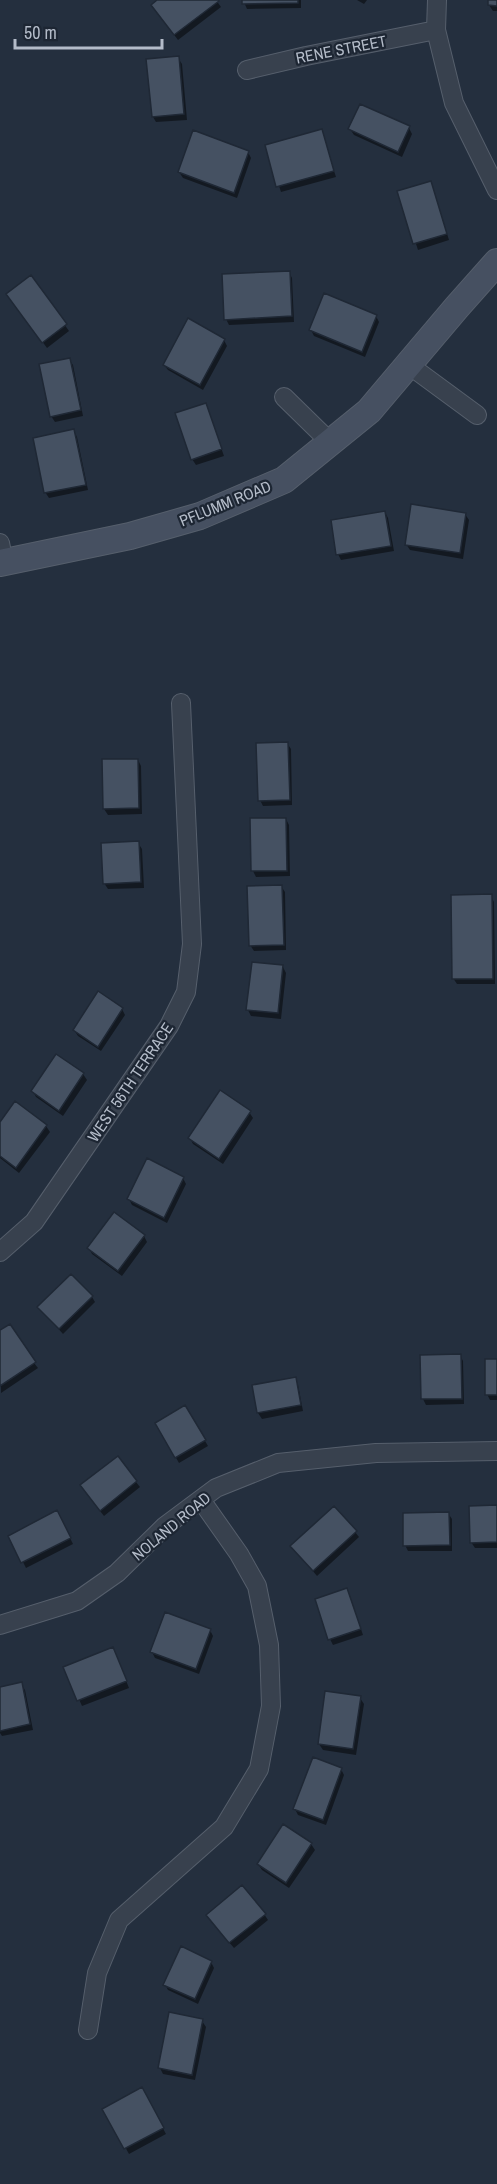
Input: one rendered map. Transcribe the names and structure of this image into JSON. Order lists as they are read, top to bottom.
{
  "streets": {
    "main road": ["PFLUMM ROAD"],
    "street": ["RENE STREET", "WEST 56TH TERRACE", "NOLAND ROAD"]
  },
  "scale_bar": "50 m"
}
